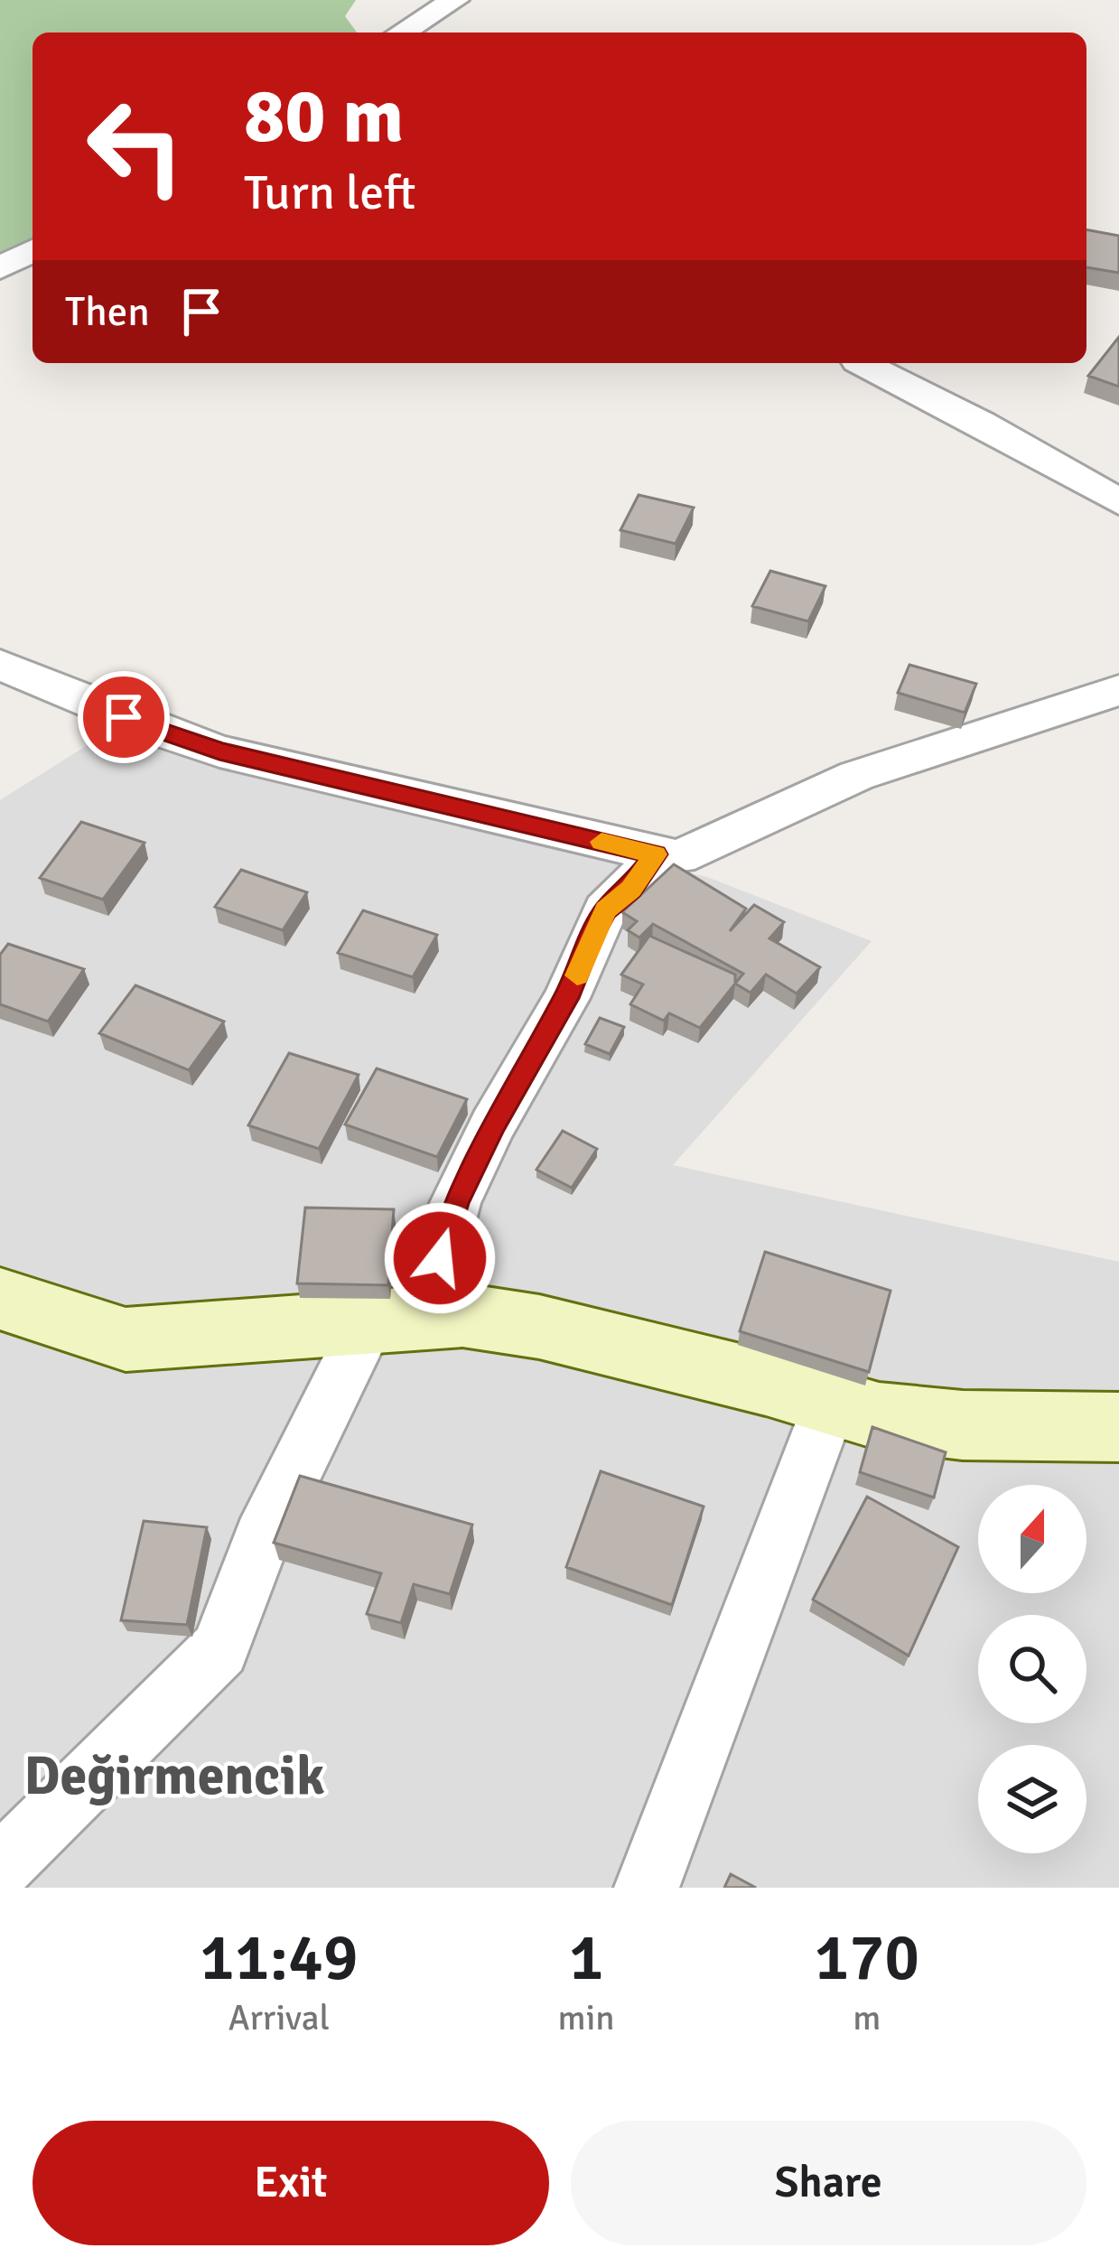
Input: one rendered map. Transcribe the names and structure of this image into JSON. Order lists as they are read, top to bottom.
{
  "districts": ["Değirmencik"],
  "north": "top",
  "page": {
    "turn": ["80 m", "Turn left"],
    "then": "Then",
    "eta": [
      "11:49",
      "Arrival",
      "1",
      "min",
      "170",
      "m"
    ],
    "buttons": ["Exit", "Share"]
  }
}
